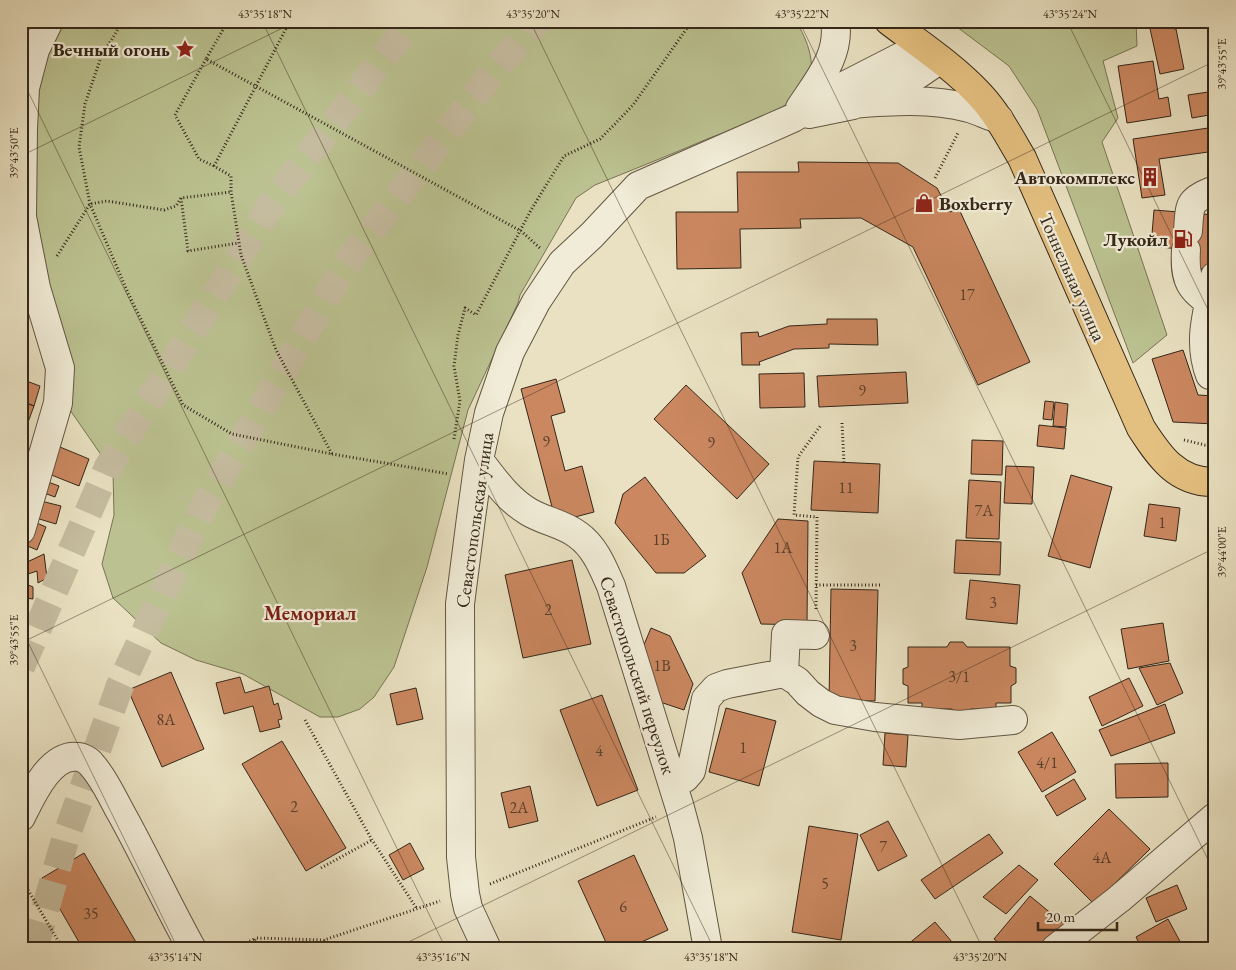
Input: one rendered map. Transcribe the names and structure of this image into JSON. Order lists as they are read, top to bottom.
{
  "streets": {
    "main road": ["Тоннельная улица"],
    "street": ["Севастопольская улица", "Севастопольский переулок"]
  },
  "crossings": [
    ["Тоннельная улица", "Севастопольская улица"],
    ["Севастопольская улица", "Севастопольский переулок"]
  ],
  "districts": ["Мемориал"],
  "places": {
    "place": ["Вечный огонь"],
    "building": ["Автокомплекс"],
    "shop": ["Boxberry"],
    "fuel station": ["Лукойл"]
  },
  "house_numbers": [
    "17",
    "9",
    "9",
    "9",
    "11",
    "7А",
    "1",
    "1Б",
    "1А",
    "3",
    "2",
    "3",
    "1В",
    "3/1",
    "8А",
    "1",
    "4",
    "4/1",
    "2",
    "2А",
    "7",
    "4А",
    "5",
    "6",
    "35"
  ],
  "scale_bar": "20 m",
  "coordinates": [
    "43°35'18\"N",
    "43°35'20\"N",
    "43°35'22\"N",
    "43°35'24\"N",
    "39°43'55\"E",
    "39°43'50\"E",
    "39°44'00\"E",
    "43°35'14\"N",
    "43°35'16\"N"
  ]
}
